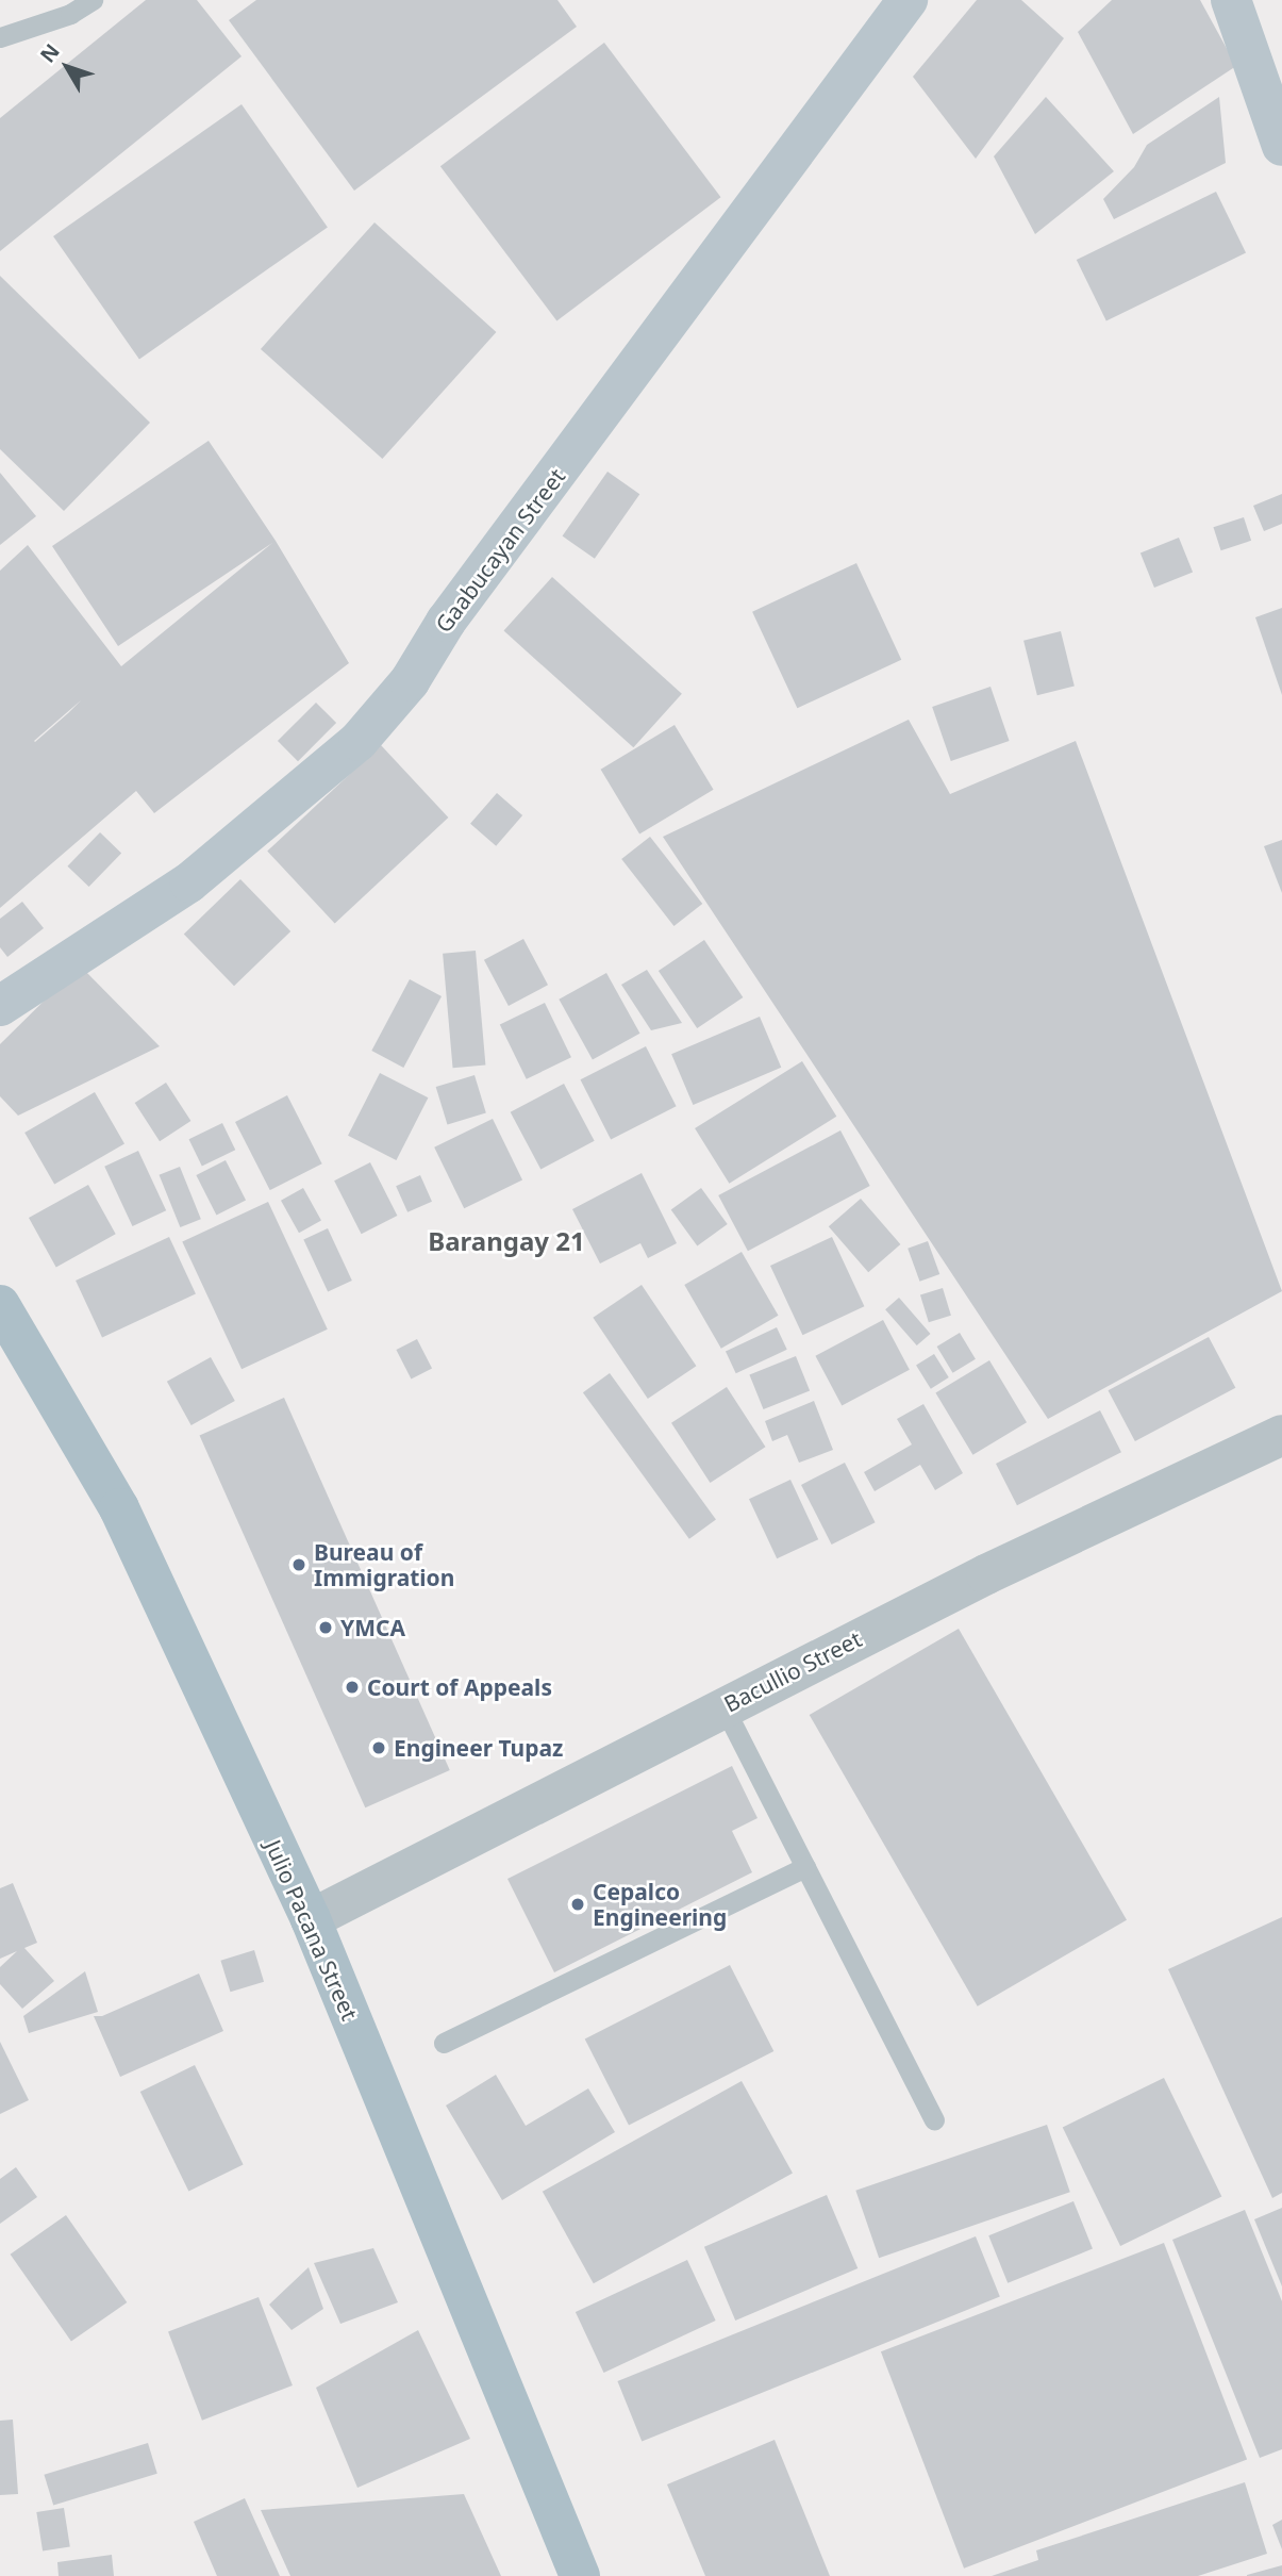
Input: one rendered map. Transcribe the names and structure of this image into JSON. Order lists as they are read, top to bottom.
{
  "streets": {
    "main road": ["Gaabucayan Street", "Julio Pacana Street"],
    "street": ["Bacullio Street"]
  },
  "crossings": [
    ["Bacullio Street", "Julio Pacana Street"]
  ],
  "districts": ["Barangay 21"],
  "places": [
    "Bureau of Immigration",
    "YMCA",
    "Court of Appeals",
    "Engineer Tupaz",
    "Cepalco Engineering"
  ],
  "north": "top left"
}
